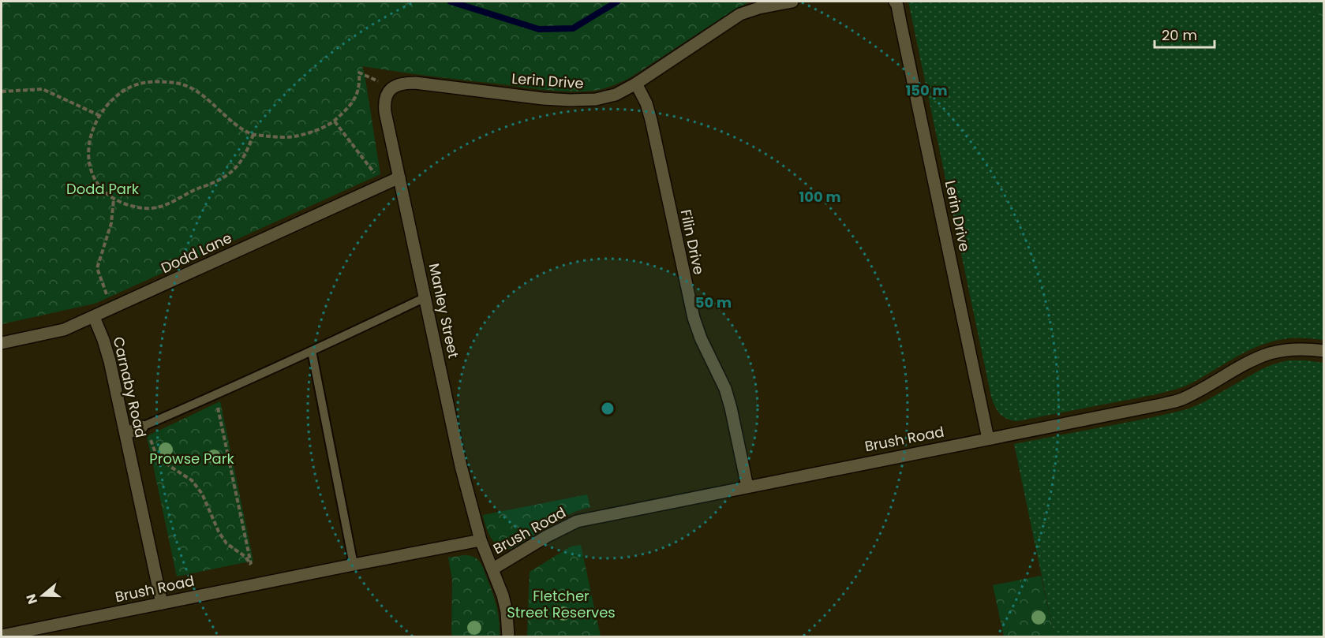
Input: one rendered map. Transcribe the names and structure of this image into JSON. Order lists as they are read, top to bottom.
{
  "streets": {
    "street": [
      "Lerin Drive",
      "Filin Drive",
      "Dodd Lane",
      "Manley Street",
      "Carnaby Road",
      "Brush Road"
    ]
  },
  "crossings": [
    ["Lerin Drive", "Filin Drive"],
    ["Lerin Drive", "Manley Street"],
    ["Lerin Drive", "Brush Road"],
    ["Filin Drive", "Brush Road"],
    ["Dodd Lane", "Manley Street"],
    ["Dodd Lane", "Carnaby Road"],
    ["Manley Street", "Brush Road"],
    ["Carnaby Road", "Brush Road"]
  ],
  "parks": ["Dodd Park", "Prowse Park", "Fletcher Street Reserves"],
  "scale_bar": "20 m",
  "north": "left",
  "rings": ["150 m", "100 m", "50 m"]
}
